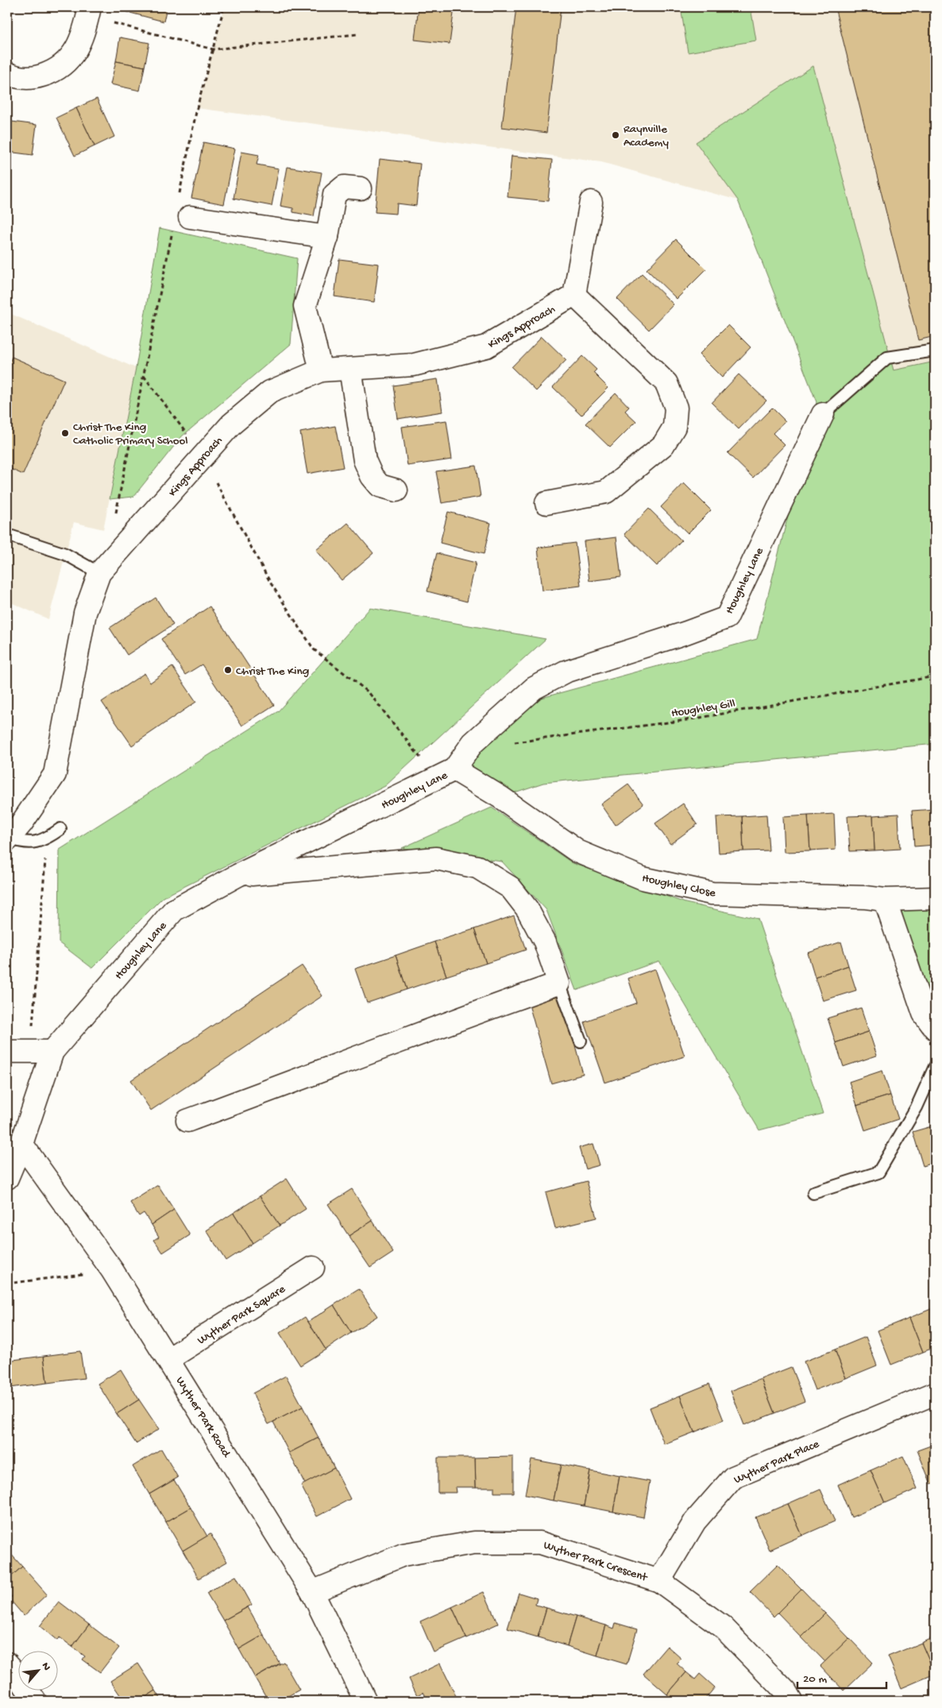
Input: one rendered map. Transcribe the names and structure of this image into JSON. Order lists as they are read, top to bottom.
{
  "streets": {
    "street": [
      "Kings Approach",
      "Houghley Lane",
      "Houghley Close",
      "Wyther Park Square",
      "Wyther Park Road",
      "Wyther Park Place",
      "Wyther Park Crescent"
    ],
    "path": ["Houghley Gill"]
  },
  "crossings": [
    ["Houghley Lane", "Houghley Close"],
    ["Houghley Lane", "Wyther Park Road"],
    ["Wyther Park Square", "Wyther Park Road"],
    ["Wyther Park Road", "Wyther Park Crescent"],
    ["Wyther Park Place", "Wyther Park Crescent"]
  ],
  "places": ["Raynville Academy", "Christ The King Catholic Primary School", "Christ The King"],
  "scale_bar": "20 m",
  "north": "top right"
}
